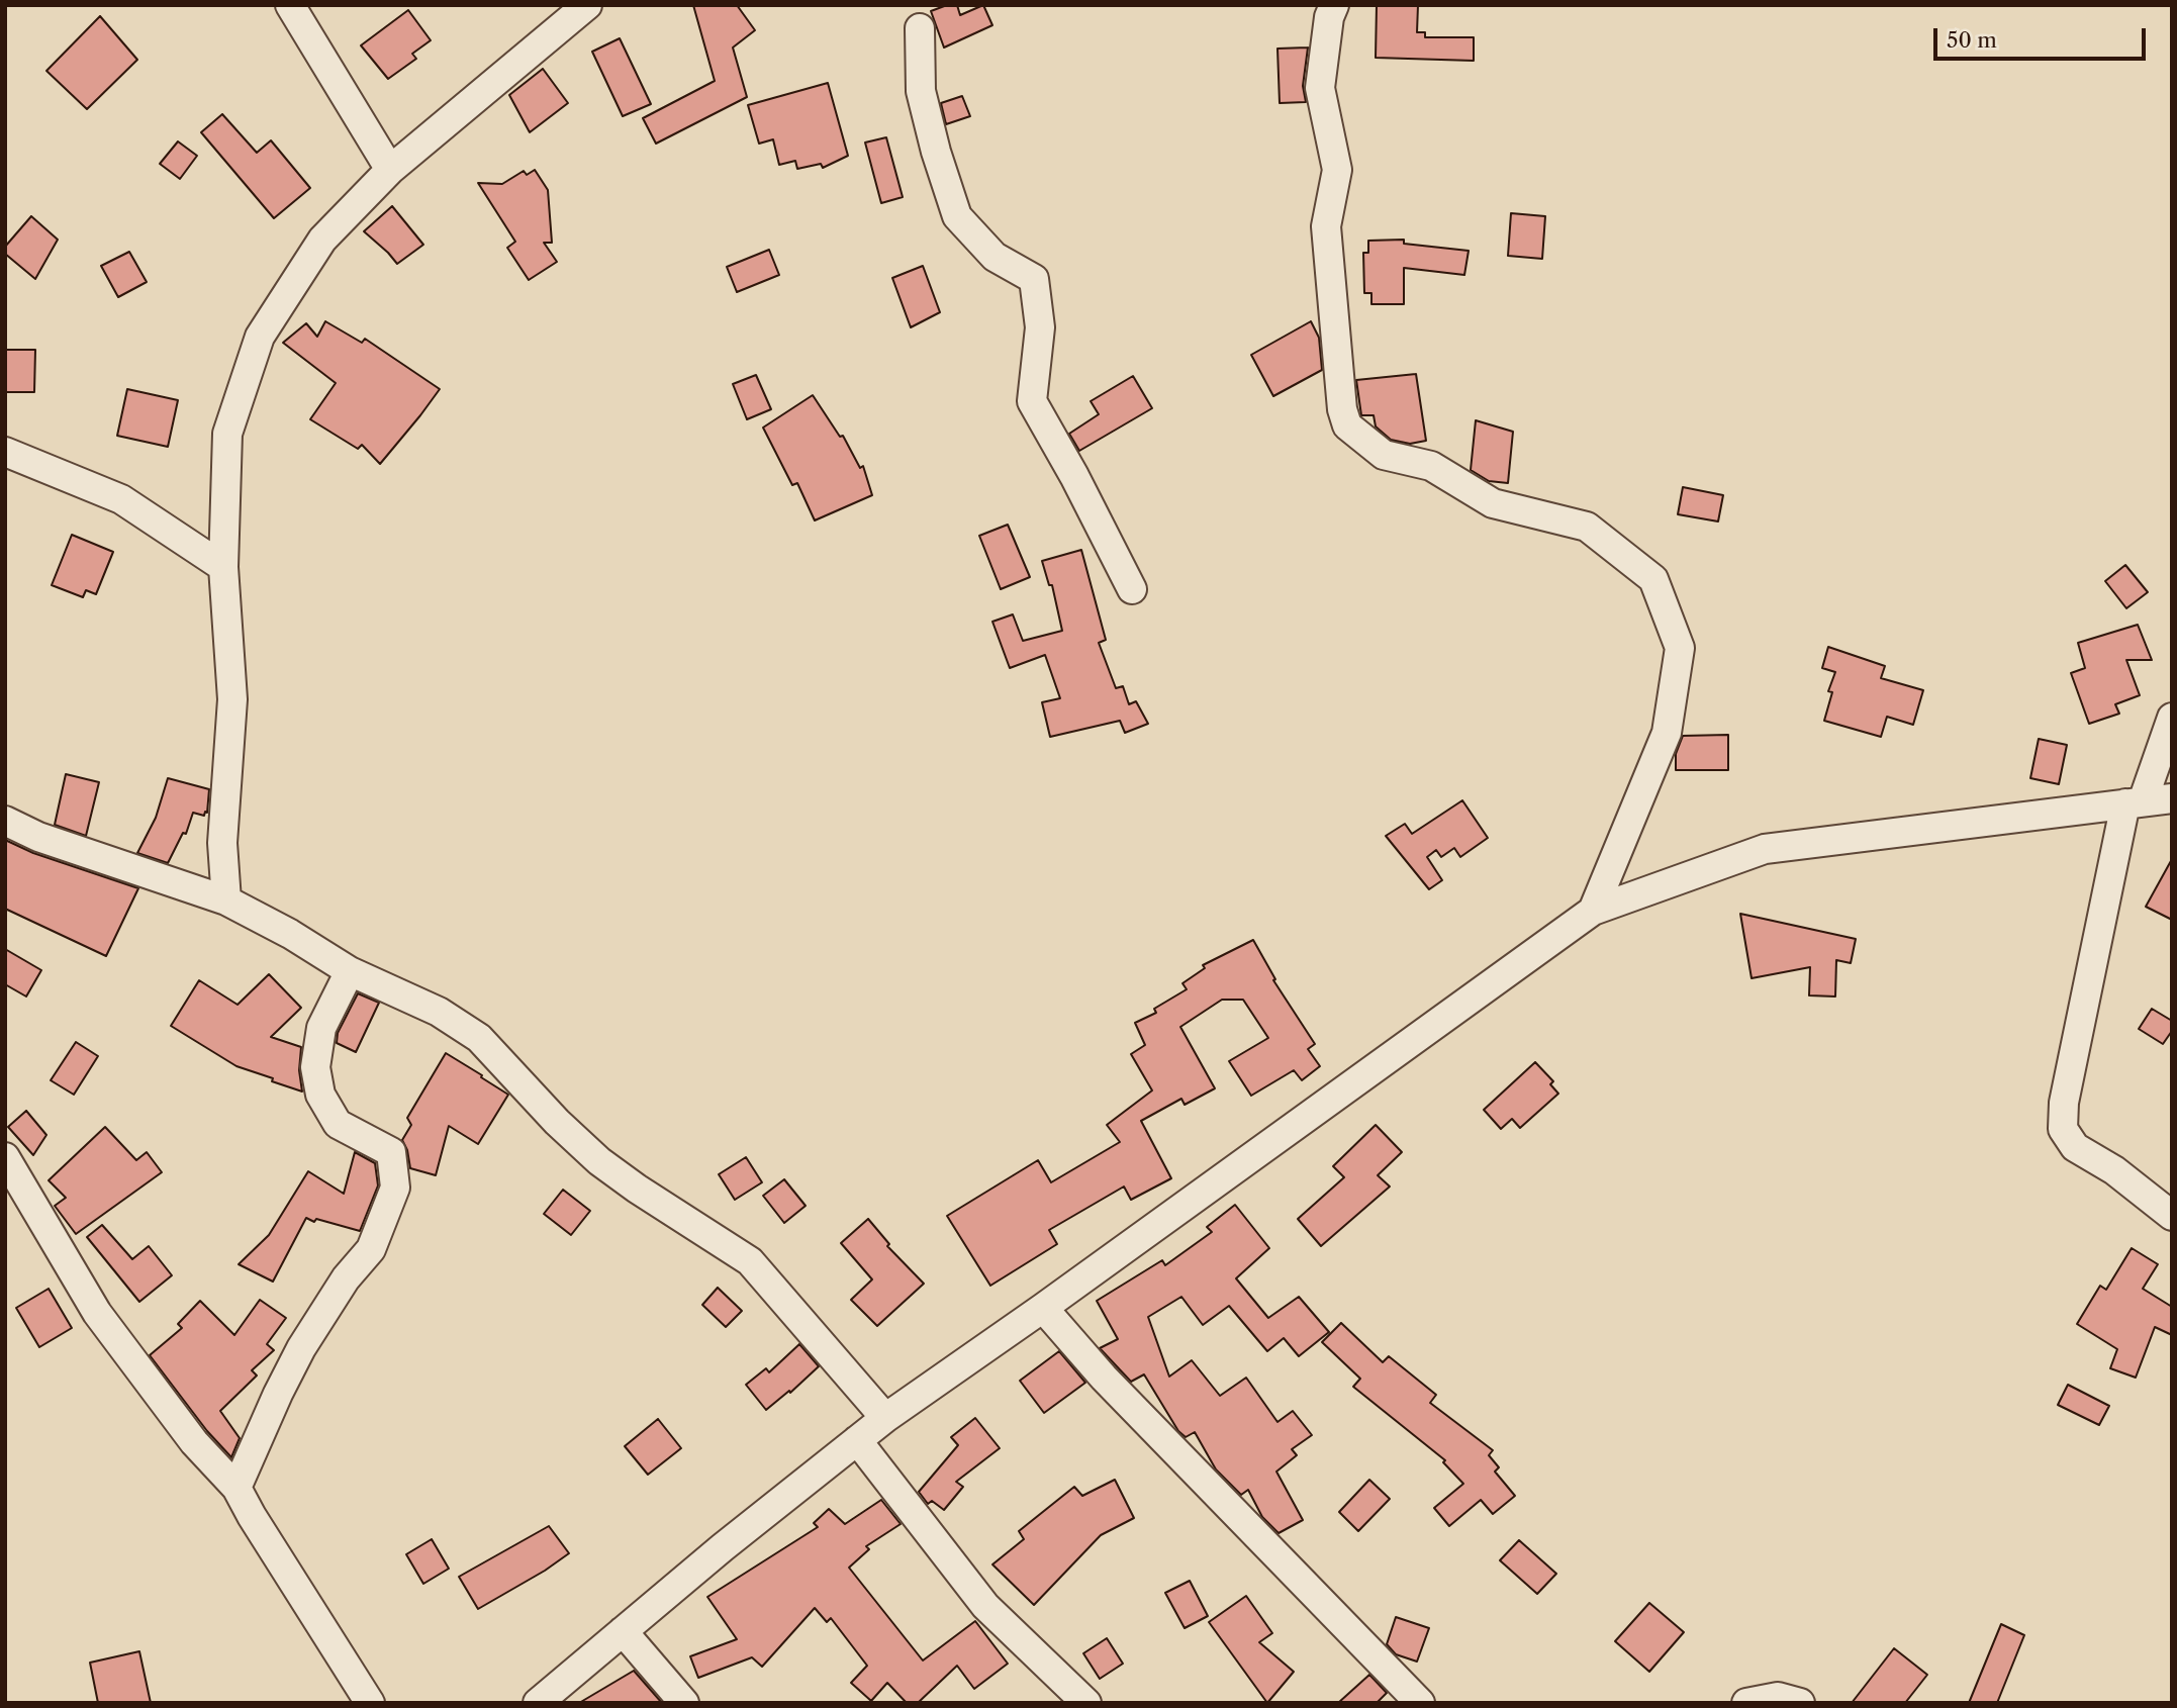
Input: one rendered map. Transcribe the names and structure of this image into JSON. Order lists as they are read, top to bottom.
{
  "scale_bar": "50 m"
}
